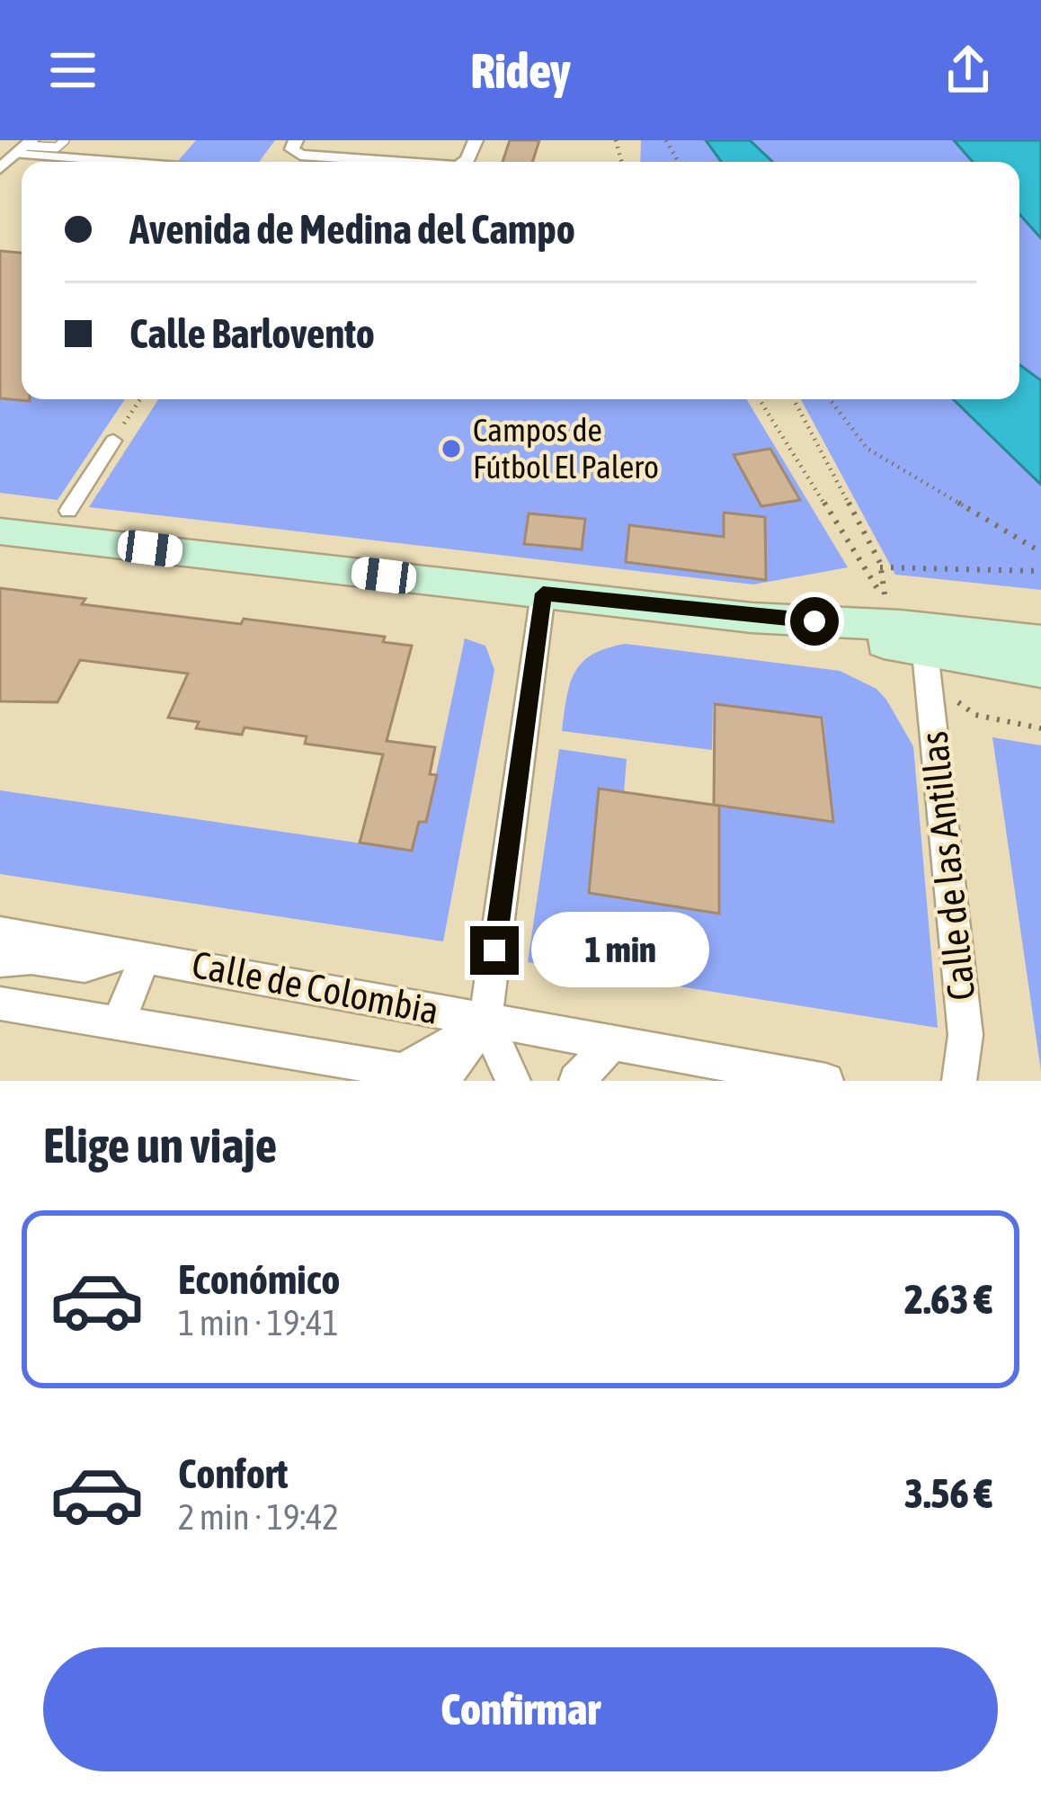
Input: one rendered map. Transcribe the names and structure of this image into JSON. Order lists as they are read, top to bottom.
{
  "streets": {
    "street": ["Calle de las Antillas", "Calle de Colombia"]
  },
  "places": ["Campos de Fútbol El Palero"],
  "page": {
    "header": "Ridey",
    "banner": ["Avenida de Medina del Campo", "Calle Barlovento"],
    "bubble": "1 min",
    "heading": "Elige un viaje",
    "list": [
      {
        "name": "Económico",
        "note": "1 min · 19:41",
        "value": "2.63 €"
      },
      {
        "name": "Confort",
        "note": "2 min · 19:42",
        "value": "3.56 €"
      }
    ],
    "buttons": "Confirmar"
  }
}
